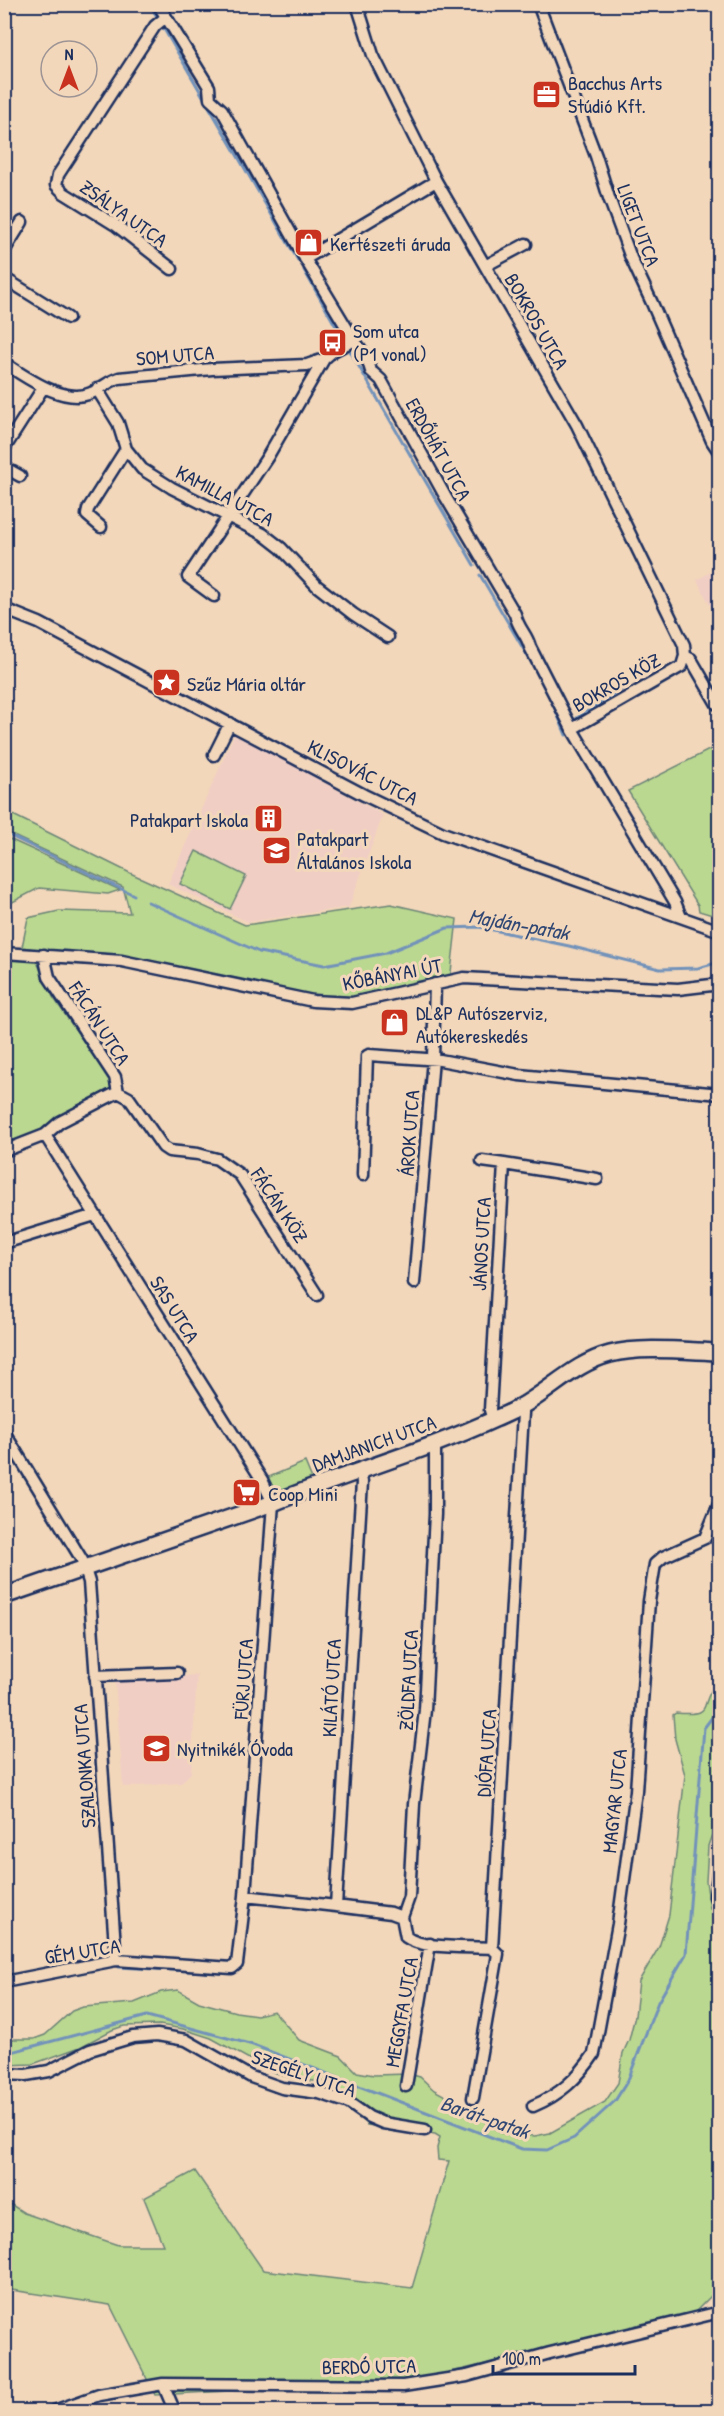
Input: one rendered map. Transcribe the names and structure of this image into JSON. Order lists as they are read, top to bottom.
{
  "streets": {
    "main road": ["DAMJANICH UTCA"],
    "street": [
      "ZSÁLYA UTCA",
      "LIGET UTCA",
      "BOKROS UTCA",
      "SOM UTCA",
      "ERDŐHÁT UTCA",
      "KAMILLA UTCA",
      "BOKROS KÖZ",
      "KLISOVÁC UTCA",
      "KŐBÁNYAI ÚT",
      "FÁCÁN UTCA",
      "ÁROK UTCA",
      "FÁCÁN KÖZ",
      "JÁNOS UTCA",
      "SAS UTCA",
      "FÜRJ UTCA",
      "ZÖLDFA UTCA",
      "KILÁTÓ UTCA",
      "DIÓFA UTCA",
      "SZALONKA UTCA",
      "MAGYAR UTCA",
      "GÉM UTCA",
      "MEGGYFA UTCA",
      "SZEGÉLY UTCA",
      "BERDÓ UTCA"
    ]
  },
  "crossings": [
    ["ZSÁLYA UTCA", "ERDŐHÁT UTCA"],
    ["BOKROS UTCA", "BOKROS KÖZ"],
    ["SOM UTCA", "ERDŐHÁT UTCA"],
    ["SOM UTCA", "KAMILLA UTCA"],
    ["ERDŐHÁT UTCA", "BOKROS KÖZ"],
    ["ERDŐHÁT UTCA", "KLISOVÁC UTCA"],
    ["KŐBÁNYAI ÚT", "FÁCÁN UTCA"],
    ["KŐBÁNYAI ÚT", "ÁROK UTCA"],
    ["FÁCÁN UTCA", "FÁCÁN KÖZ"],
    ["FÁCÁN UTCA", "SAS UTCA"],
    ["JÁNOS UTCA", "DAMJANICH UTCA"],
    ["SAS UTCA", "DAMJANICH UTCA"],
    ["SAS UTCA", "FÜRJ UTCA"],
    ["DAMJANICH UTCA", "FÜRJ UTCA"],
    ["DAMJANICH UTCA", "ZÖLDFA UTCA"],
    ["DAMJANICH UTCA", "KILÁTÓ UTCA"],
    ["DAMJANICH UTCA", "DIÓFA UTCA"],
    ["DAMJANICH UTCA", "SZALONKA UTCA"],
    ["FÜRJ UTCA", "GÉM UTCA"],
    ["SZALONKA UTCA", "GÉM UTCA"]
  ],
  "water": ["Majdán-patak", "Barát-patak"],
  "places": {
    "office": ["Bacchus Arts Stúdió Kft."],
    "shop": ["Kertészeti áruda", "DL&P Autószerviz, Autókereskedés"],
    "bus stop": ["Som utca (P1 vonal)"],
    "place": ["Szűz Mária oltár"],
    "building": ["Patakpart Iskola"],
    "school or university": ["Patakpart Általános Iskola", "Nyitnikék Óvoda"],
    "supermarket": ["Coop Mini"]
  },
  "scale_bar": "100 m",
  "north": "top"
}
